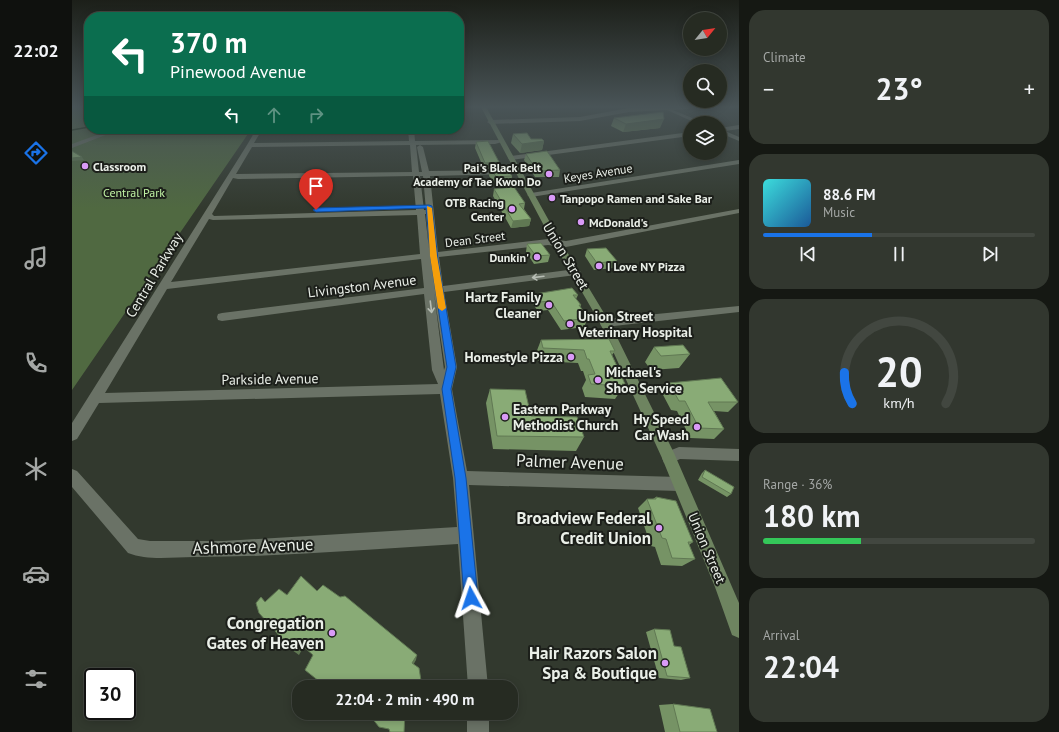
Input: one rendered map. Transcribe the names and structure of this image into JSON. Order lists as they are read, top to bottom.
{
  "streets": {
    "main road": ["Union Street"],
    "street": [
      "Keyes Avenue",
      "Dean Street",
      "Central Parkway",
      "Livingston Avenue",
      "Parkside Avenue",
      "Palmer Avenue",
      "Ashmore Avenue"
    ]
  },
  "crossings": [
    ["Keyes Avenue", "Union Street"],
    ["Dean Street", "Union Street"],
    ["Dean Street", "Central Parkway"],
    ["Union Street", "Livingston Avenue"],
    ["Union Street", "Palmer Avenue"],
    ["Central Parkway", "Parkside Avenue"]
  ],
  "one_way": ["Livingston Avenue"],
  "parks": ["Central Park"],
  "places": [
    "Classroom",
    "Pai's Black Belt Academy of Tae Kwon Do",
    "Tanpopo Ramen and Sake Bar",
    "OTB Racing Center",
    "McDonald's",
    "Dunkin'",
    "I Love NY Pizza",
    "Hartz Family Cleaner",
    "Union Street Veterinary Hospital",
    "Homestyle Pizza",
    "Michael's Shoe Service",
    "Eastern Parkway Methodist Church",
    "Hy Speed Car Wash",
    "Broadview Federal Credit Union",
    "Congregation Gates of Heaven",
    "Hair Razors Salon Spa & Boutique"
  ],
  "north": "top right",
  "page": {
    "tabs": "22:02",
    "tile": [
      "Climate",
      ["Range · 36%", "180 km"],
      ["Arrival", "22:04"]
    ],
    "turn": ["370 m", "Pinewood Avenue"],
    "heat": ["−", "23°", "+"],
    "song": ["88.6 FM", "Music"],
    "limit": "30",
    "trip": "22:04 · 2 min · 490 m",
    "gauge": ["20", "km/h"]
  }
}
